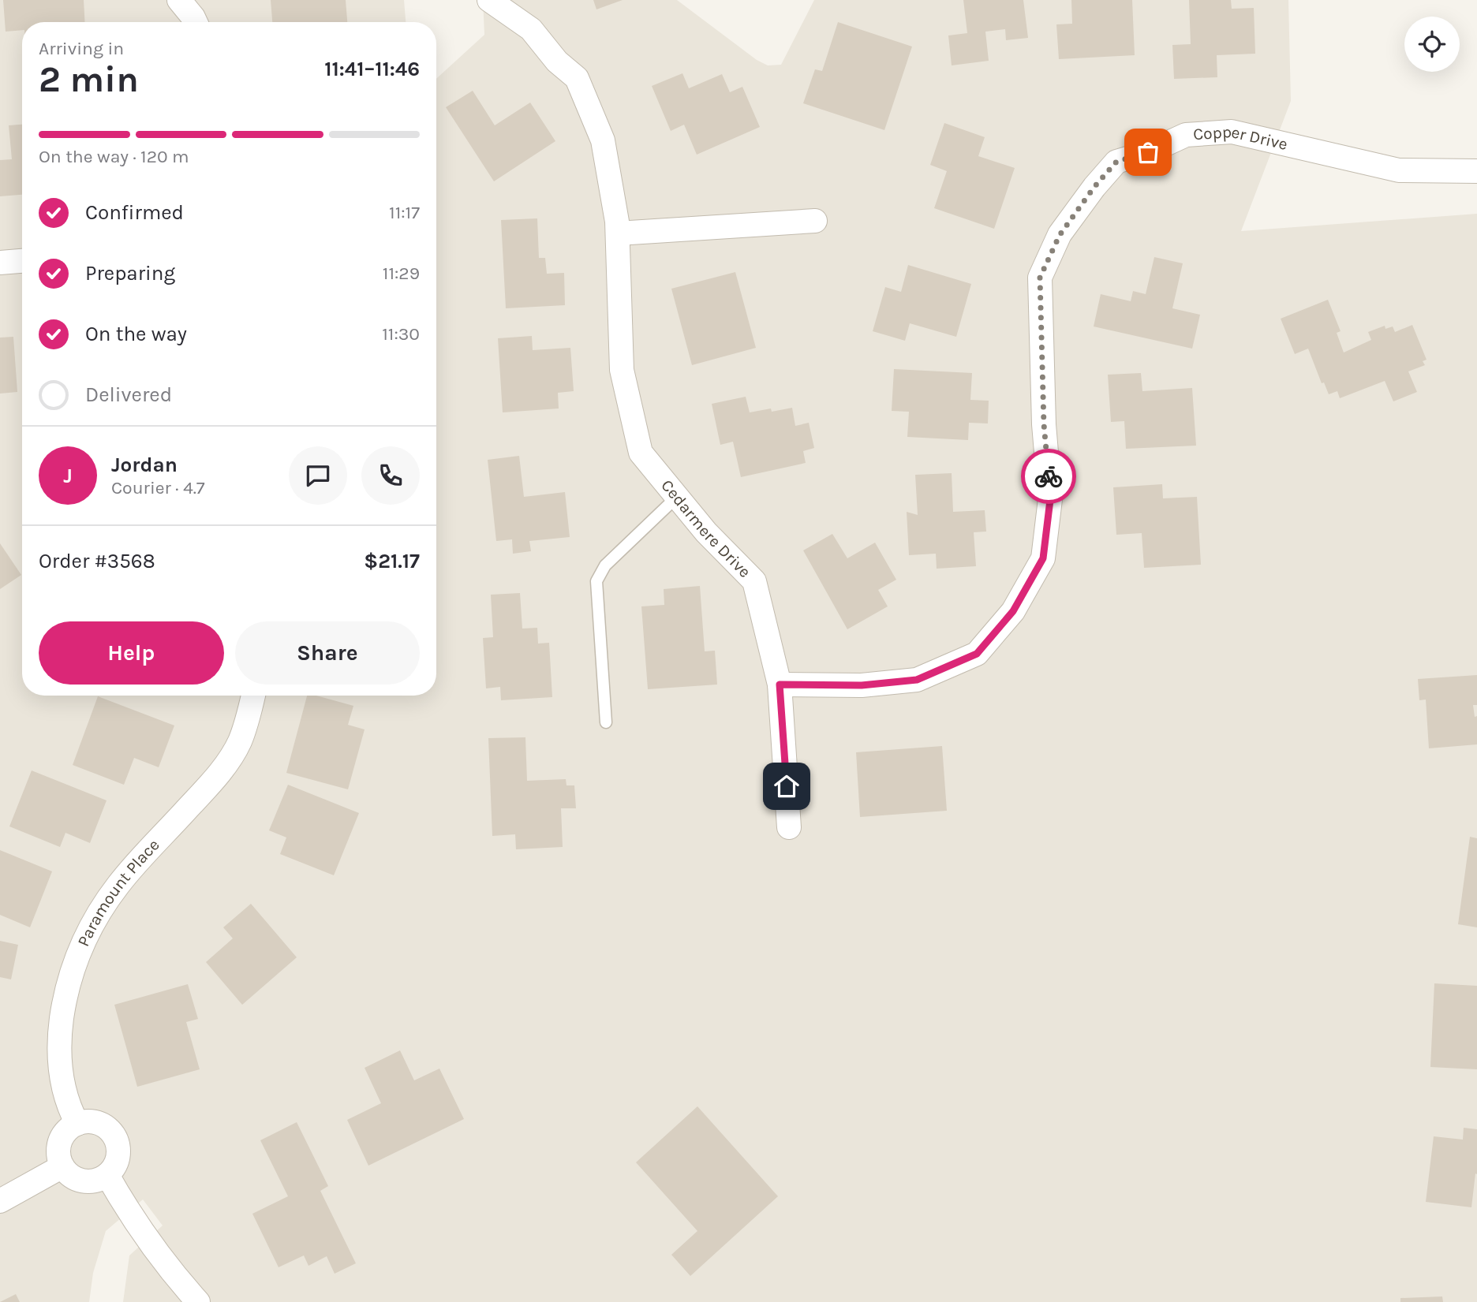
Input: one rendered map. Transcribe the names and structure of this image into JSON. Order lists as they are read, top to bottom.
{
  "streets": {
    "street": ["Copper Drive", "Cedarmere Drive", "Paramount Place"]
  },
  "crossings": [
    ["Copper Drive", "Cedarmere Drive"]
  ],
  "page": {
    "heading": ["2 min", "Arriving in", "11:41–11:46"],
    "panel": [
      "Jordan",
      "Courier · 4.7",
      "Order #3568",
      "$21.17"
    ],
    "bar": "On the way · 120 m",
    "list": [
      ["Confirmed", "11:17"],
      ["Preparing", "11:29"],
      ["On the way", "11:30"],
      "Delivered"
    ],
    "round": "J",
    "buttons": ["Help", "Share"]
  }
}
